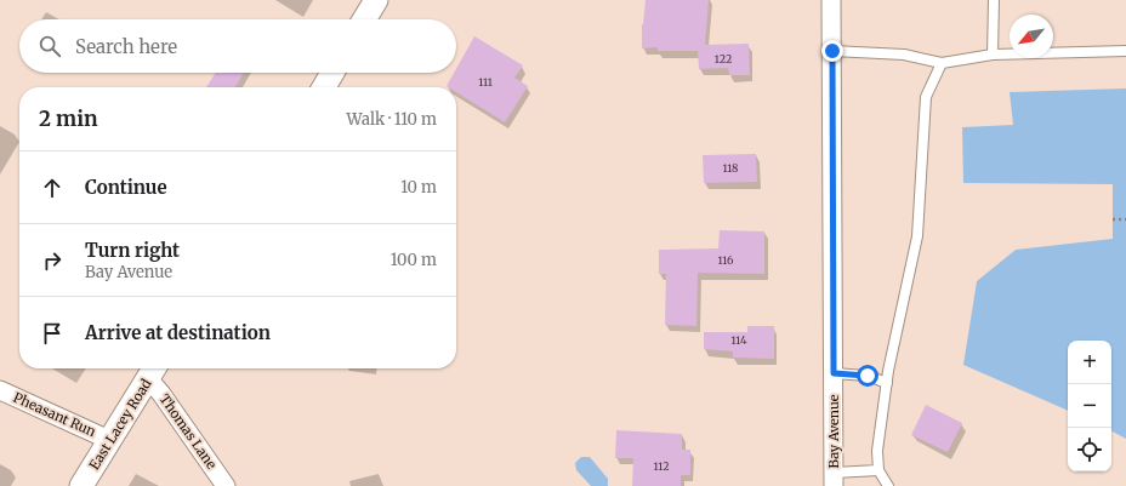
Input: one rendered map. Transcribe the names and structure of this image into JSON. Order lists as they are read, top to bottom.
{
  "streets": {
    "street": [
      "Pheasant Run",
      "East Lacey Road",
      "Thomas Lane",
      "Bay Avenue"
    ]
  },
  "crossings": [
    ["Pheasant Run", "East Lacey Road"],
    ["East Lacey Road", "Thomas Lane"]
  ],
  "house_numbers": [
    "122",
    "111",
    "118",
    "116",
    "114",
    "112"
  ],
  "north": "bottom left",
  "page": {
    "search": "Search here",
    "heading": ["2 min", "Walk · 110 m"],
    "list": [
      ["Continue", "10 m"],
      ["Turn right", "Bay Avenue", "100 m"],
      "Arrive at destination"
    ],
    "map_buttons": ["+", "−"]
  }
}
